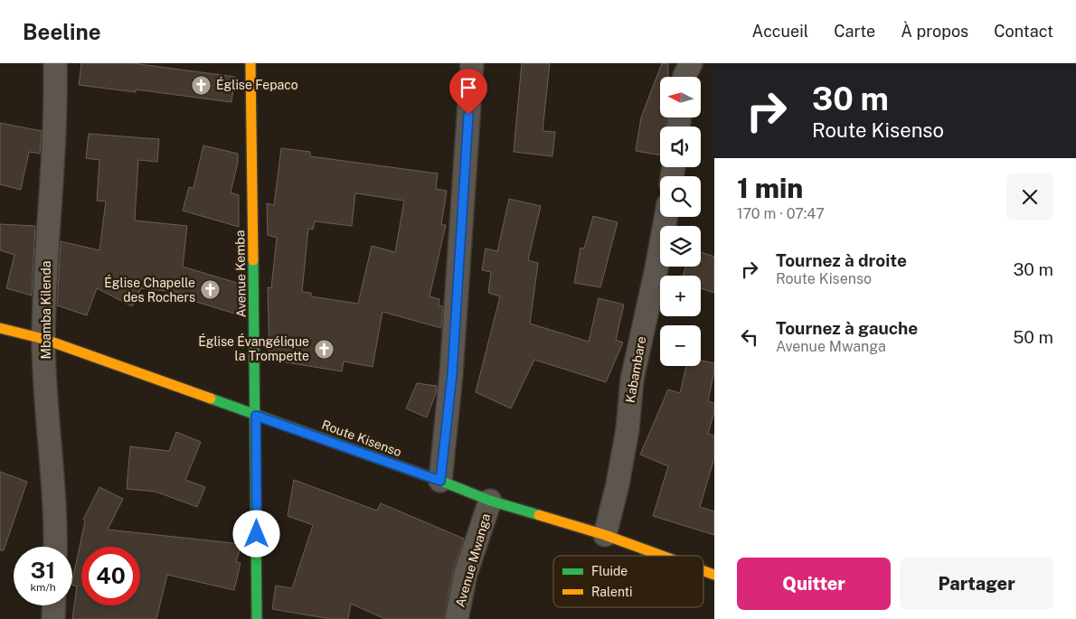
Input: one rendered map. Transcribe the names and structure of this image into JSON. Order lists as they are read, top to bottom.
{
  "streets": {
    "street": [
      "Avenue Kemba",
      "Mbamba Kilenda",
      "Kabambare",
      "Route Kisenso",
      "Avenue Mwanga"
    ]
  },
  "crossings": [
    ["Avenue Kemba", "Route Kisenso"],
    ["Mbamba Kilenda", "Route Kisenso"],
    ["Kabambare", "Route Kisenso"],
    ["Route Kisenso", "Avenue Mwanga"]
  ],
  "places": {
    "church": ["Église Fepaco", "Église Chapelle des Rochers", "Église Évangélique la Trompette"]
  },
  "legend": ["Fluide", "Ralenti"],
  "north": "left",
  "page": {
    "header": "Beeline",
    "nav": [
      "Accueil",
      "Carte",
      "À propos",
      "Contact"
    ],
    "turn": ["30 m", "Route Kisenso"],
    "map_buttons": ["+", "−"],
    "heading": ["1 min", "170 m · 07:47"],
    "list": [
      {
        "name": "Tournez à droite",
        "note": "Route Kisenso",
        "value": "30 m"
      },
      {
        "name": "Tournez à gauche",
        "note": "Avenue Mwanga",
        "value": "50 m"
      }
    ],
    "speed": "31 km/h",
    "limit": "40",
    "buttons": ["Quitter", "Partager"]
  }
}
